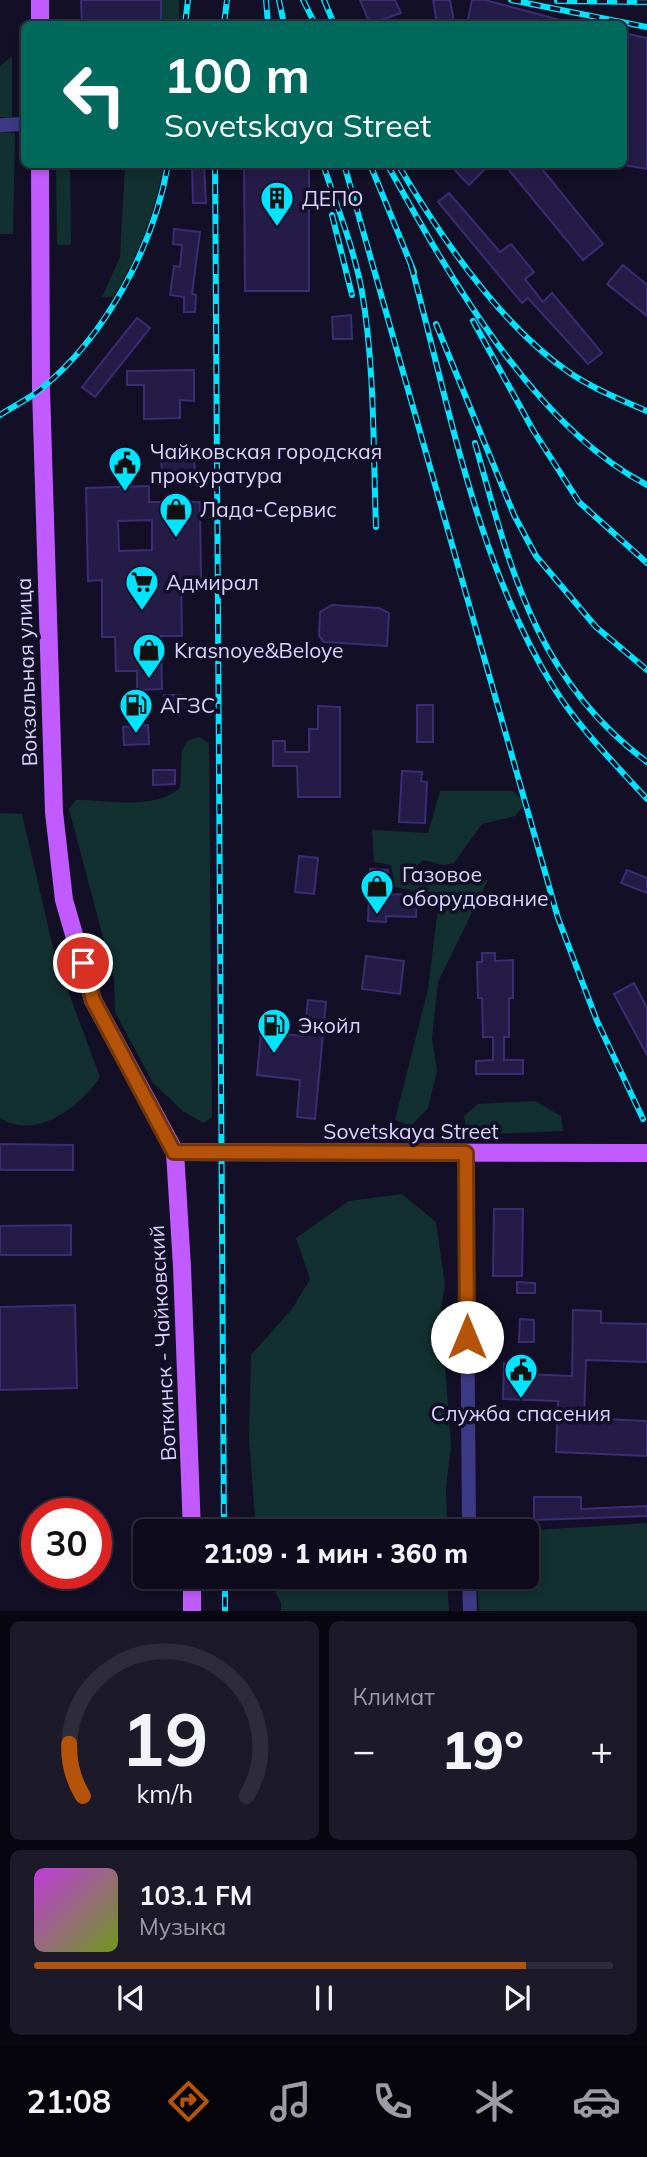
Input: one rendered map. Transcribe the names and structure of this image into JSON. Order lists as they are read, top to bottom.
{
  "streets": {
    "main road": ["Вокзальная улица", "Sovetskaya Street", "Воткинск - Чайковский"]
  },
  "crossings": [
    ["Вокзальная улица", "Sovetskaya Street"],
    ["Вокзальная улица", "Воткинск - Чайковский"],
    ["Sovetskaya Street", "Воткинск - Чайковский"]
  ],
  "places": {
    "building": ["ДЕПО"],
    "public building": ["Чайковская городская прокуратура", "Служба спасения"],
    "shop": ["Лада-Сервис", "Krasnoye&Beloye", "Газовое оборудование"],
    "supermarket": ["Адмирал"],
    "fuel station": ["АГЗС", "Экойл"]
  },
  "page": {
    "turn": ["100 m", "Sovetskaya Street"],
    "limit": "30",
    "trip": "21:09 · 1 мин · 360 m",
    "tile": "Климат",
    "heat": ["−", "19°", "+"],
    "song": ["103.1 FM", "Музыка"],
    "tabs": "21:08",
    "gauge": ["19", "km/h"]
  }
}
